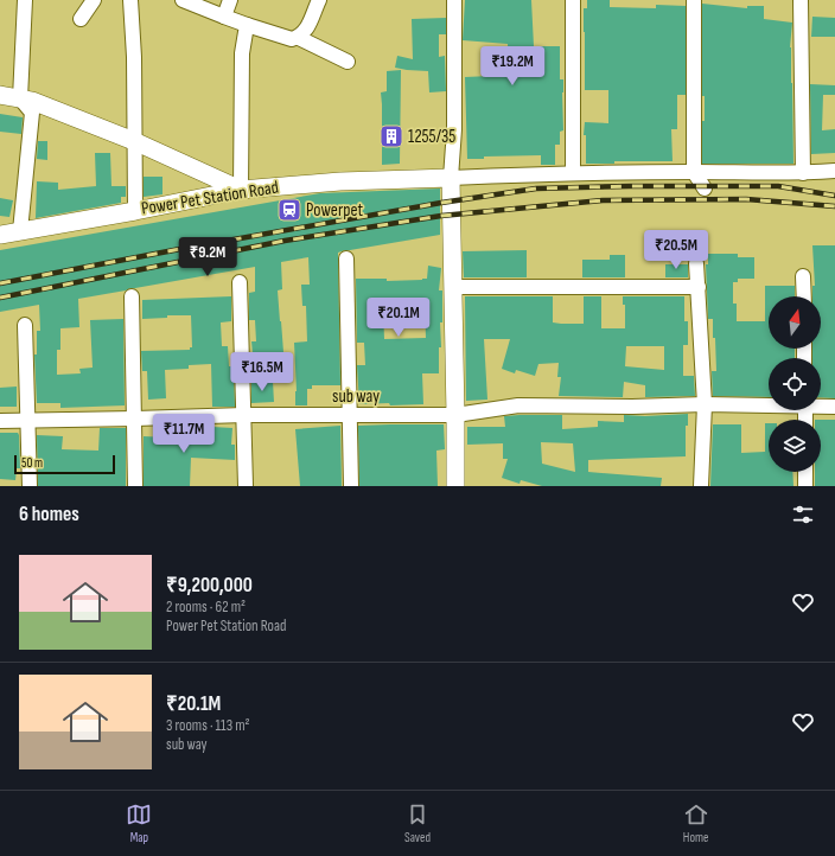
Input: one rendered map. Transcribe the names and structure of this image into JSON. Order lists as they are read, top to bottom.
{
  "streets": {
    "street": ["Power Pet Station Road", "sub way"]
  },
  "places": {
    "building": ["1255/35"],
    "station": ["Powerpet"]
  },
  "scale_bar": "50 m",
  "north": "top",
  "page": {
    "price": [
      "₹19.2M",
      "₹20.5M",
      "₹9.2M",
      "₹20.1M",
      "₹16.5M",
      "₹11.7M"
    ],
    "scale": "50 m",
    "heading": "6 homes",
    "list": [
      {
        "name": "₹9,200,000",
        "note": "2 rooms · 62 m² · Power Pet Station Road"
      },
      {
        "name": "₹20.1M",
        "note": "3 rooms · 113 m² · sub way"
      }
    ],
    "tabs": ["Map", "Saved", "Home"]
  }
}
